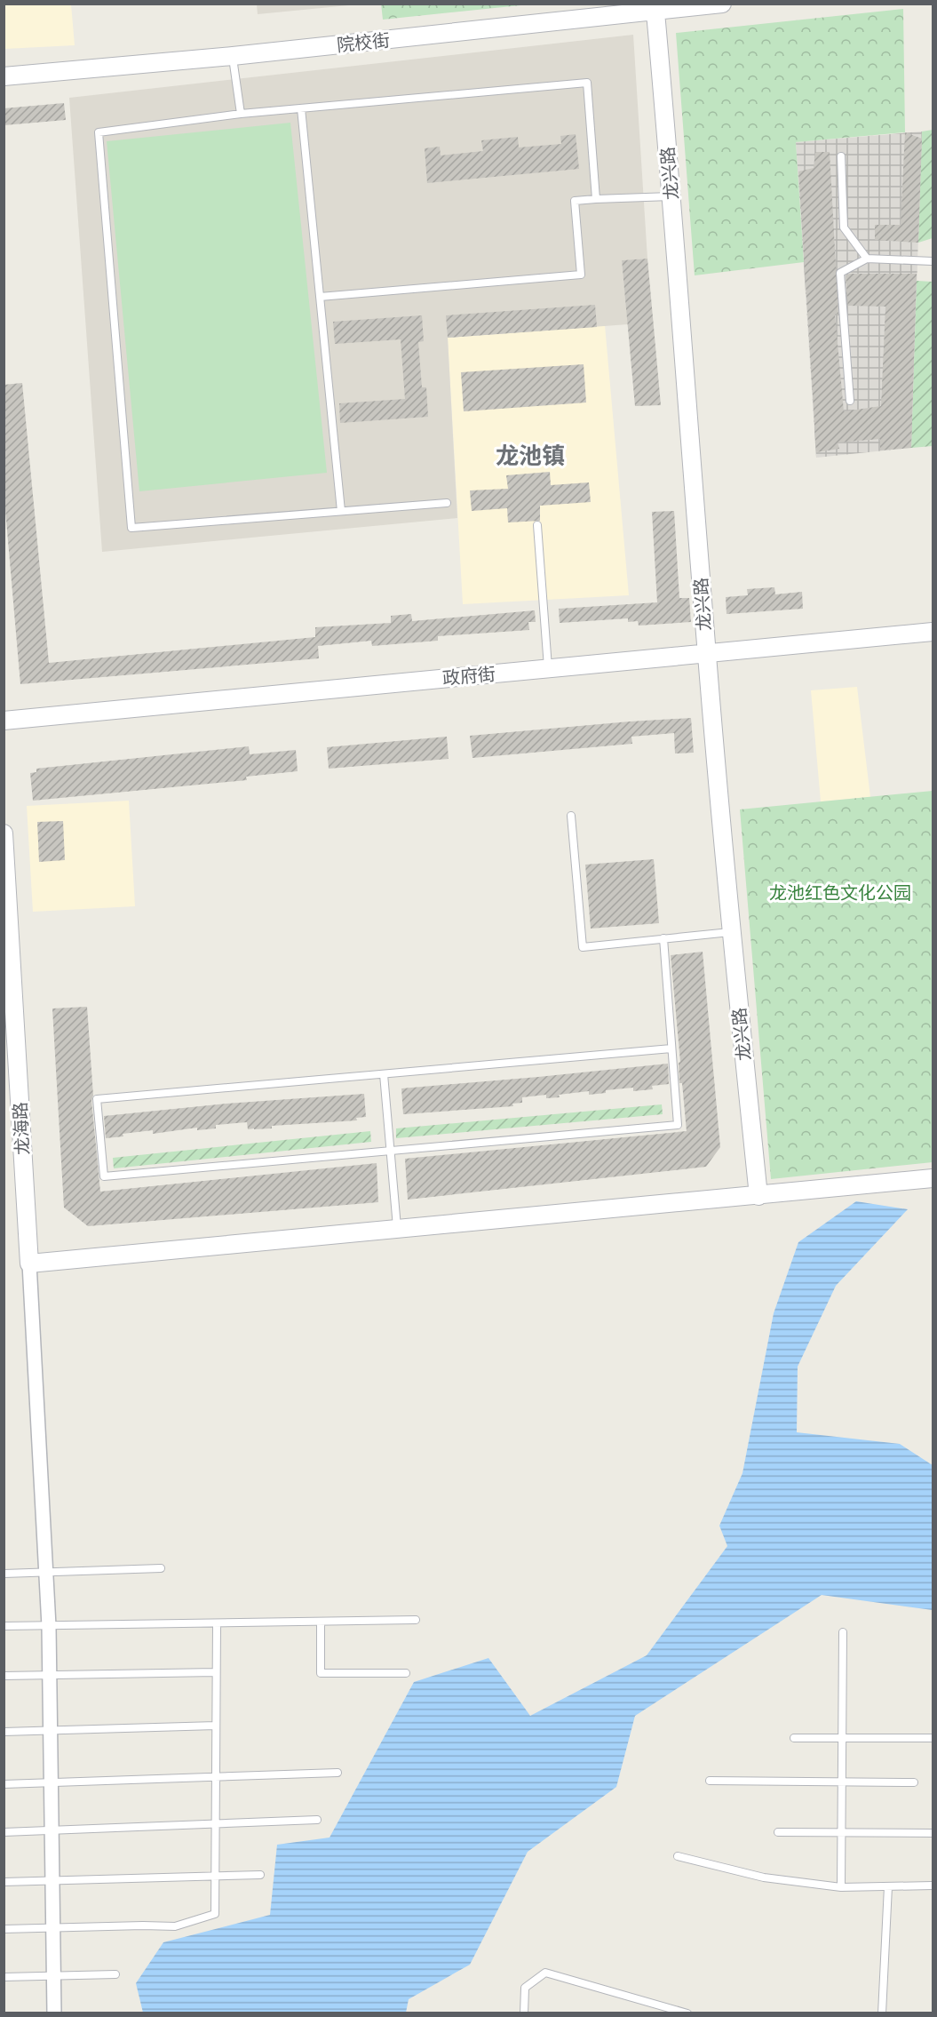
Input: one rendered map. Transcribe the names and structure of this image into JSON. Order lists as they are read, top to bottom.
{
  "streets": {
    "street": [
      "院校街",
      "龙兴路",
      "政府街",
      "龙海路"
    ]
  },
  "crossings": [
    ["院校街", "龙兴路"],
    ["龙兴路", "政府街"]
  ],
  "districts": ["龙池镇"],
  "parks": ["龙池红色文化公园"]
}
